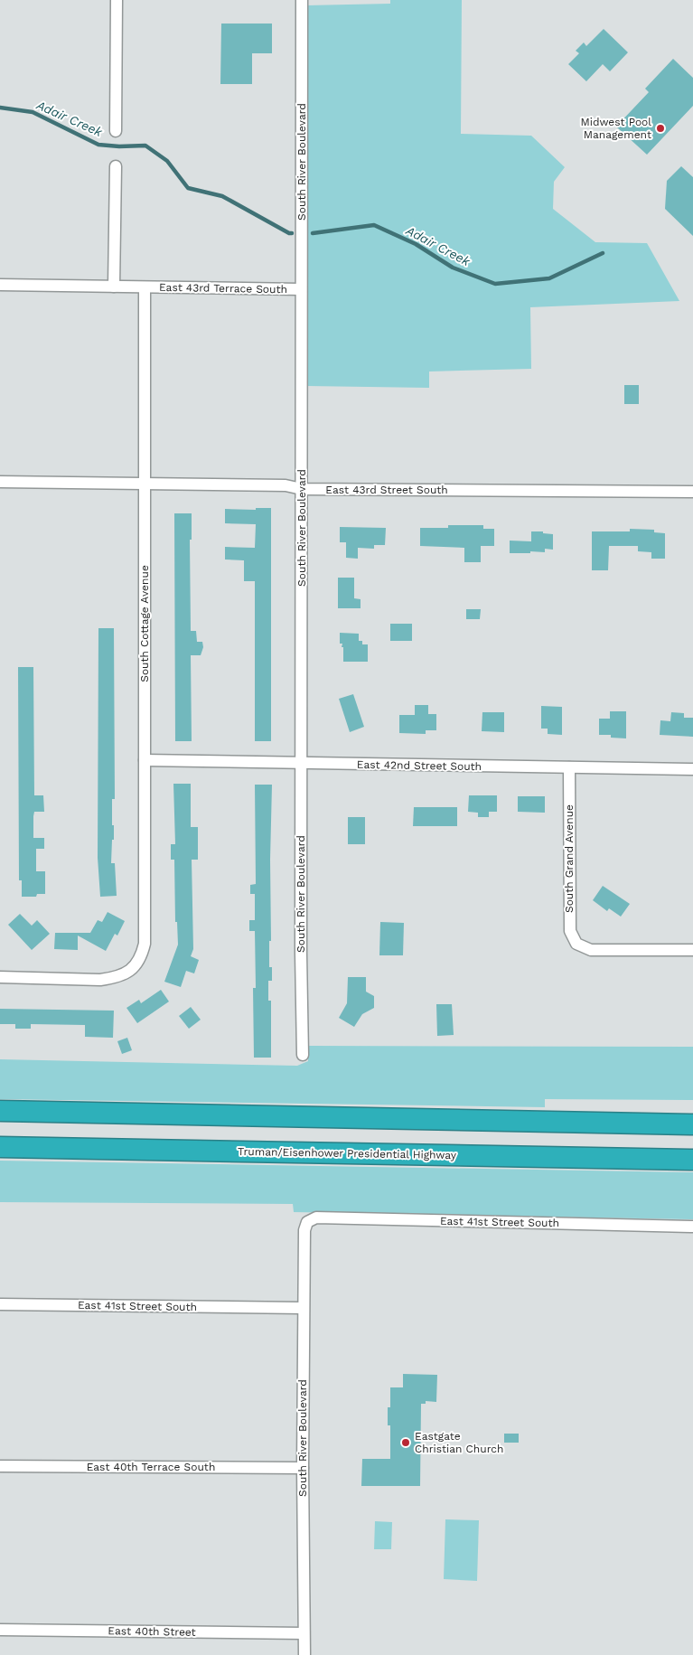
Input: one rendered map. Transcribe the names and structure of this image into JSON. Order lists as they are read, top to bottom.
{
  "streets": {
    "highway": ["Truman/Eisenhower Presidential Highway"],
    "street": [
      "South River Boulevard",
      "East 43rd Terrace South",
      "East 43rd Street South",
      "South Cottage Avenue",
      "East 42nd Street South",
      "South Grand Avenue",
      "East 41st Street South",
      "East 40th Terrace South",
      "East 40th Street"
    ]
  },
  "crossings": [
    ["South River Boulevard", "East 43rd Terrace South"],
    ["South River Boulevard", "East 43rd Street South"],
    ["South River Boulevard", "East 42nd Street South"],
    ["South River Boulevard", "East 41st Street South"],
    ["South River Boulevard", "East 40th Terrace South"],
    ["South River Boulevard", "East 40th Street"],
    ["East 43rd Terrace South", "South Cottage Avenue"],
    ["East 43rd Street South", "South Cottage Avenue"],
    ["South Cottage Avenue", "East 42nd Street South"],
    ["East 42nd Street South", "South Grand Avenue"]
  ],
  "water": ["Adair Creek"],
  "places": ["Midwest Pool Management", "Eastgate Christian Church"]
}
